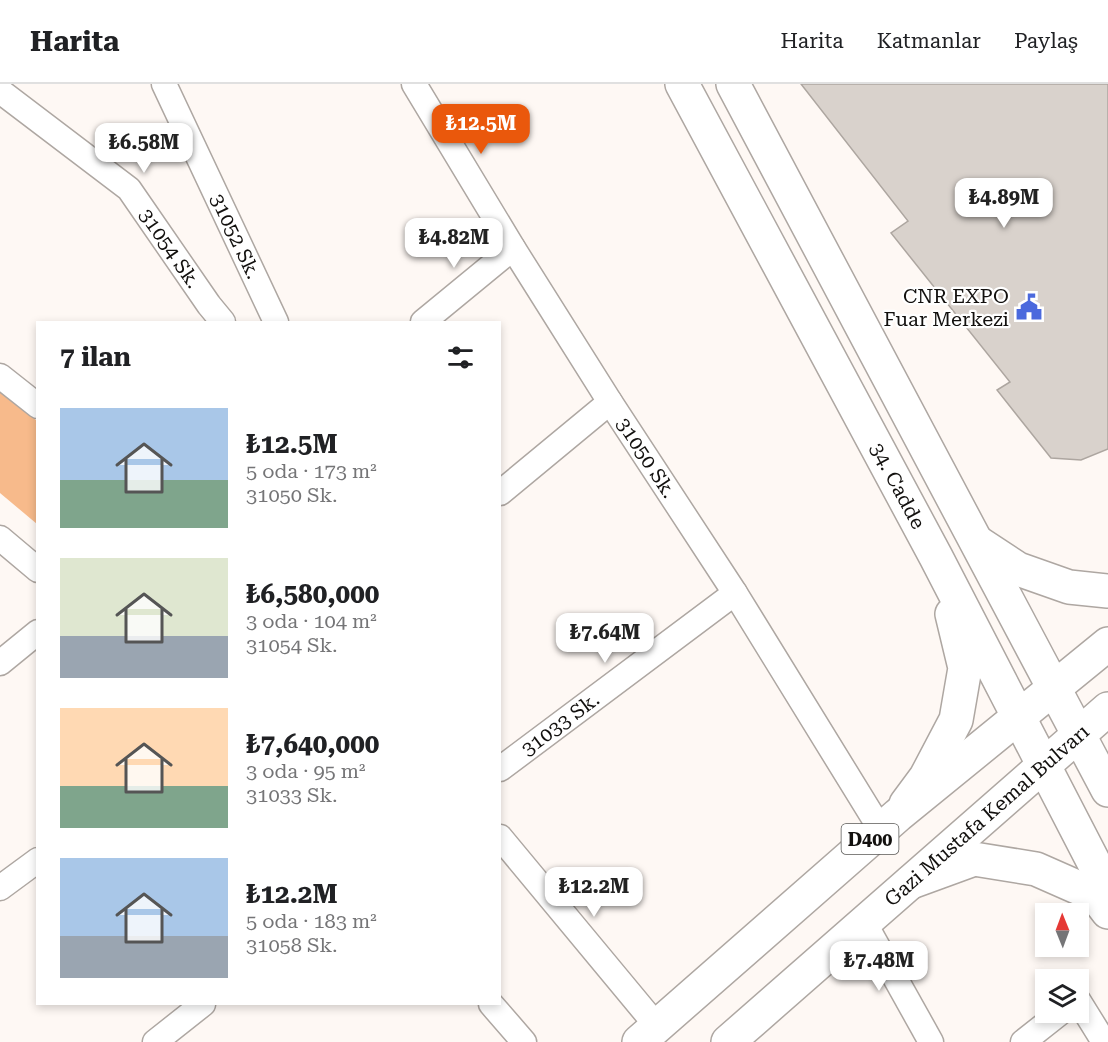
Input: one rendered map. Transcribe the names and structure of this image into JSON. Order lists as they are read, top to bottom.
{
  "streets": {
    "main road": ["34. Cadde", "Gazi Mustafa Kemal Bulvarı", "D400"],
    "street": [
      "31052 Sk.",
      "31054 Sk.",
      "31050 Sk.",
      "31033 Sk."
    ]
  },
  "crossings": [
    ["31050 Sk.", "31033 Sk."],
    ["31050 Sk.", "D400"],
    ["34. Cadde", "Gazi Mustafa Kemal Bulvarı"],
    ["34. Cadde", "D400"]
  ],
  "places": {
    "public building": ["CNR EXPO Fuar Merkezi"]
  },
  "north": "top",
  "page": {
    "header": "Harita",
    "nav": ["Harita", "Katmanlar", "Paylaş"],
    "price": [
      "₺12.5M",
      "₺6.58M",
      "₺4.89M",
      "₺4.82M",
      "₺7.64M",
      "₺12.2M",
      "₺7.48M"
    ],
    "heading": "7 ilan",
    "list": [
      {
        "name": "₺12.5M",
        "note": "5 oda · 173 m² · 31050 Sk."
      },
      {
        "name": "₺6,580,000",
        "note": "3 oda · 104 m² · 31054 Sk."
      },
      {
        "name": "₺7,640,000",
        "note": "3 oda · 95 m² · 31033 Sk."
      },
      {
        "name": "₺12.2M",
        "note": "5 oda · 183 m² · 31058 Sk."
      }
    ]
  }
}
